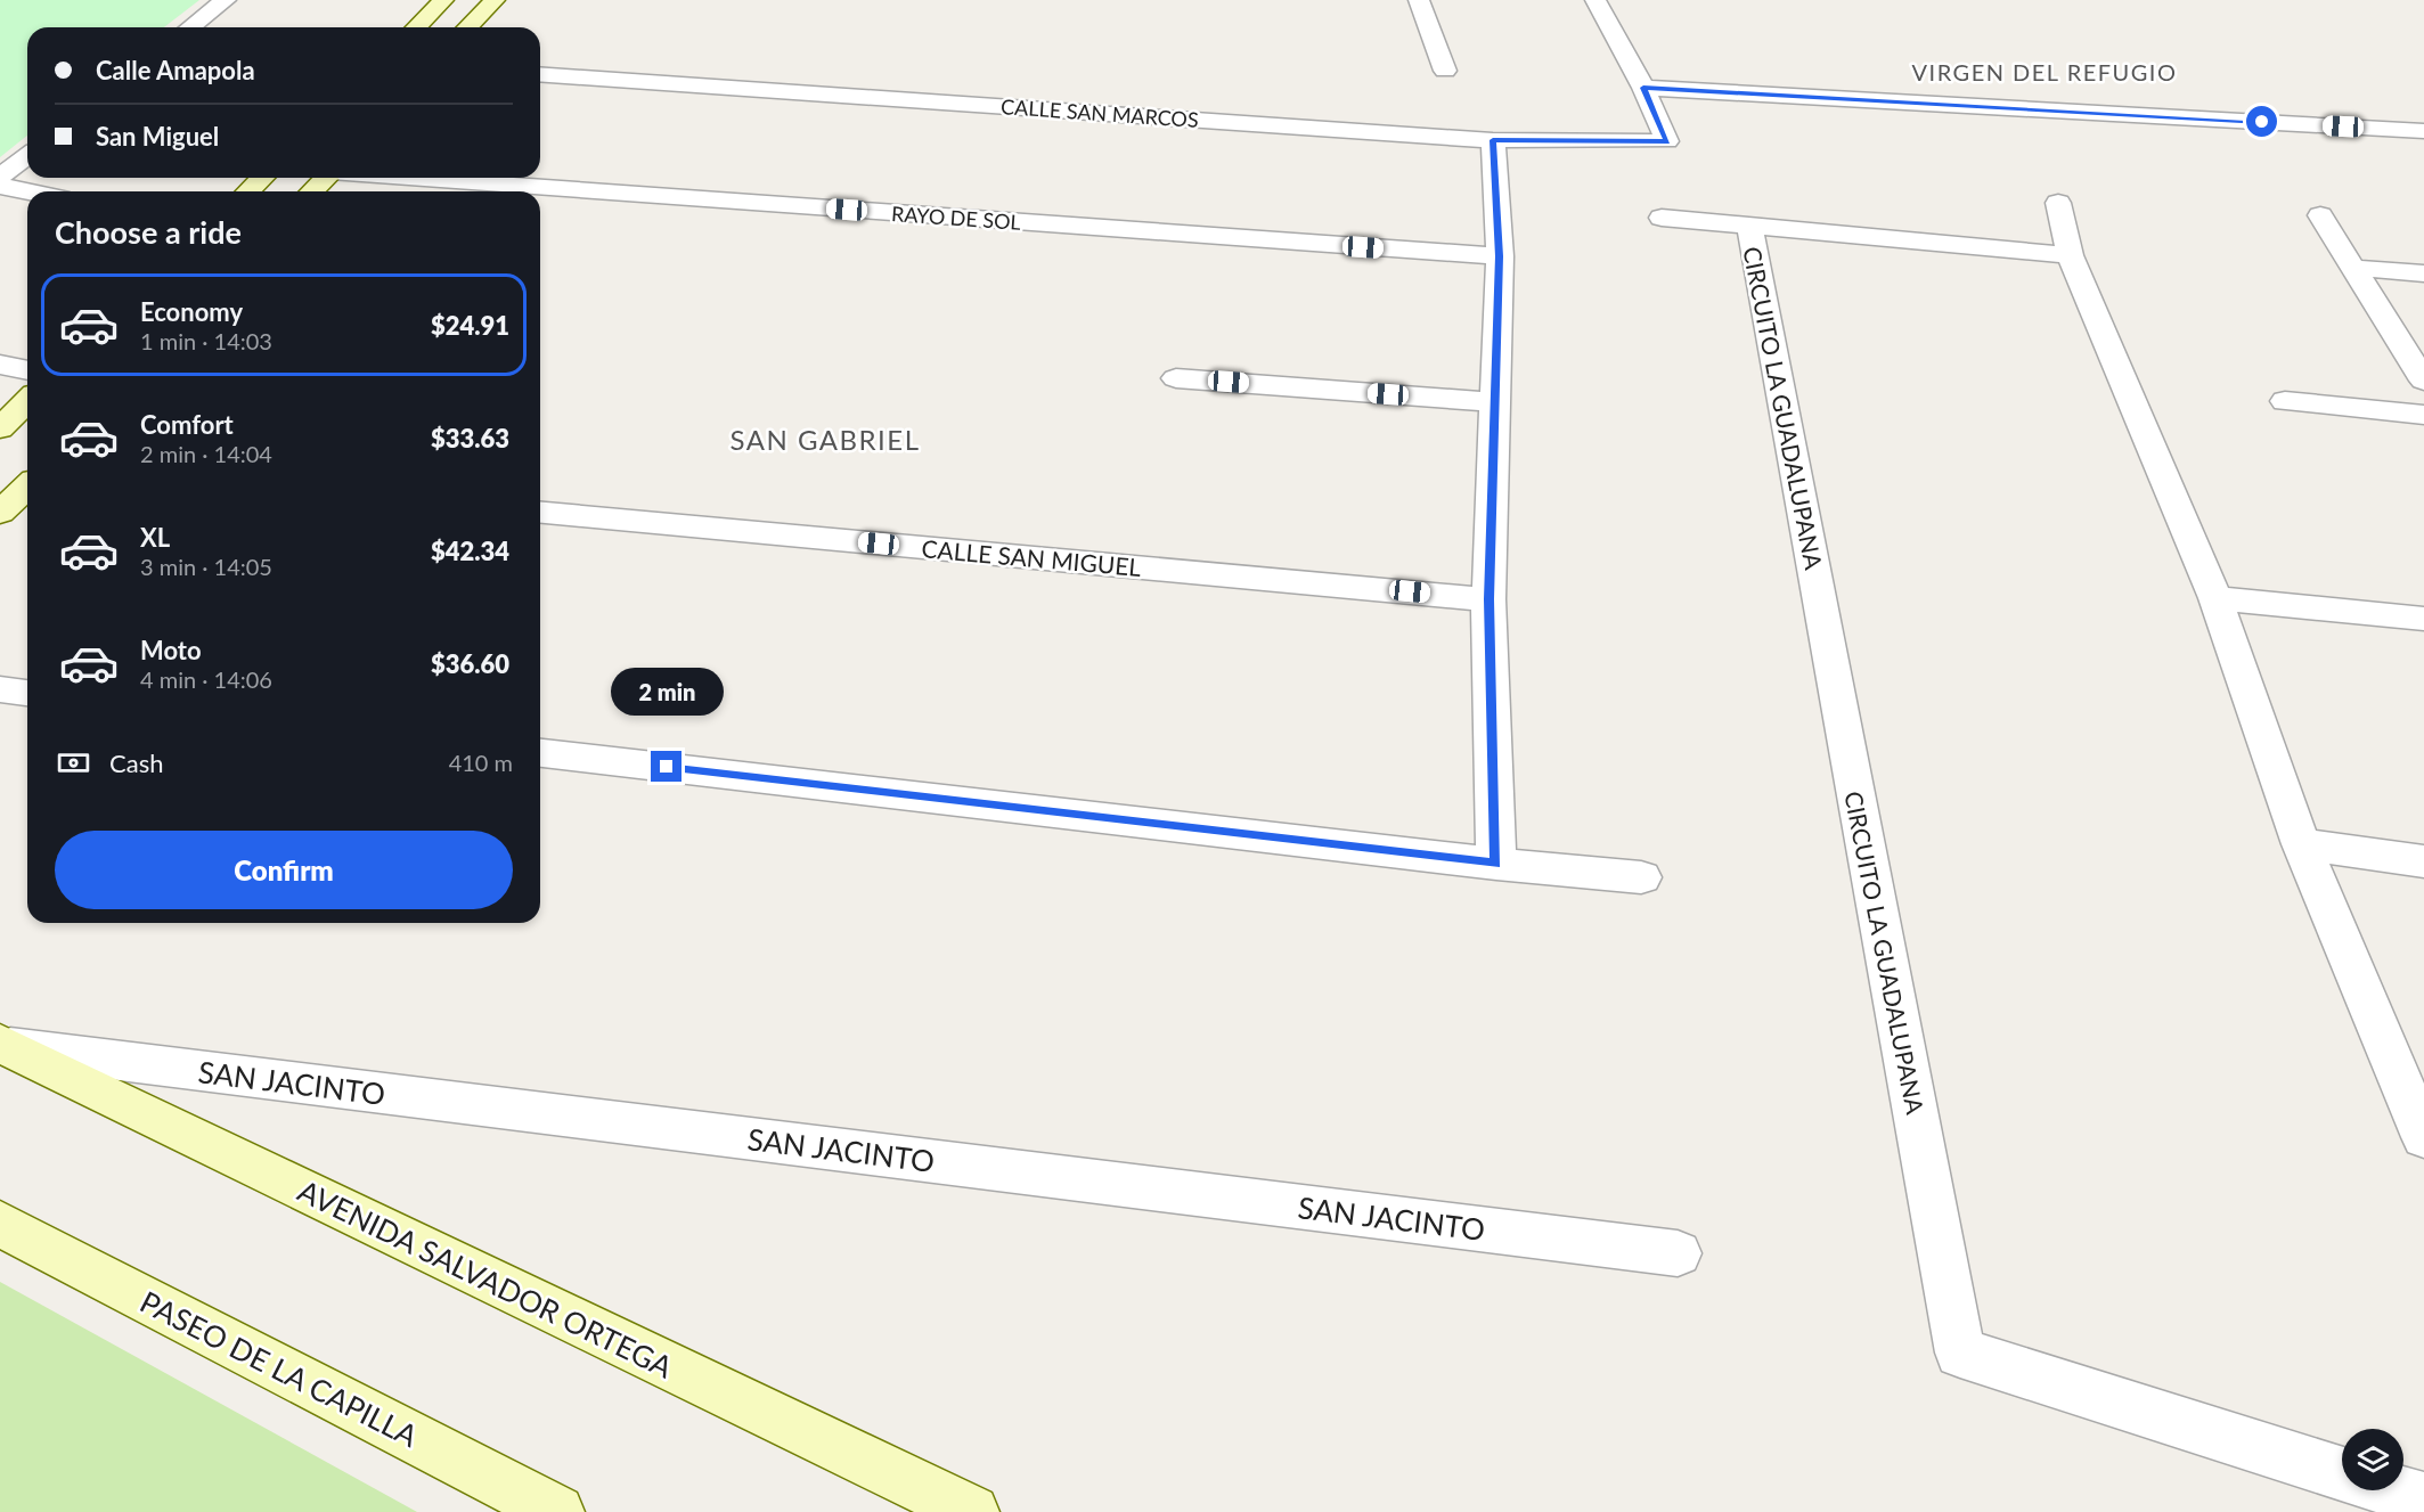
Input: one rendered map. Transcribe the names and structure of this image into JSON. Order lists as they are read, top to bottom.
{
  "streets": {
    "main road": ["AVENIDA SALVADOR ORTEGA", "PASEO DE LA CAPILLA"],
    "street": [
      "CALLE SAN MARCOS",
      "RAYO DE SOL",
      "CIRCUITO LA GUADALUPANA",
      "CALLE SAN MIGUEL",
      "SAN JACINTO"
    ]
  },
  "crossings": [
    ["SAN JACINTO", "AVENIDA SALVADOR ORTEGA"]
  ],
  "districts": ["VIRGEN DEL REFUGIO", "SAN GABRIEL"],
  "page": {
    "banner": ["Calle Amapola", "San Miguel"],
    "heading": "Choose a ride",
    "list": [
      {
        "name": "Economy",
        "note": "1 min · 14:03",
        "value": "$24.91"
      },
      {
        "name": "Comfort",
        "note": "2 min · 14:04",
        "value": "$33.63"
      },
      {
        "name": "XL",
        "note": "3 min · 14:05",
        "value": "$42.34"
      },
      {
        "name": "Moto",
        "note": "4 min · 14:06",
        "value": "$36.60"
      }
    ],
    "bubble": "2 min",
    "pay": ["Cash", "410 m"],
    "buttons": "Confirm"
  }
}
